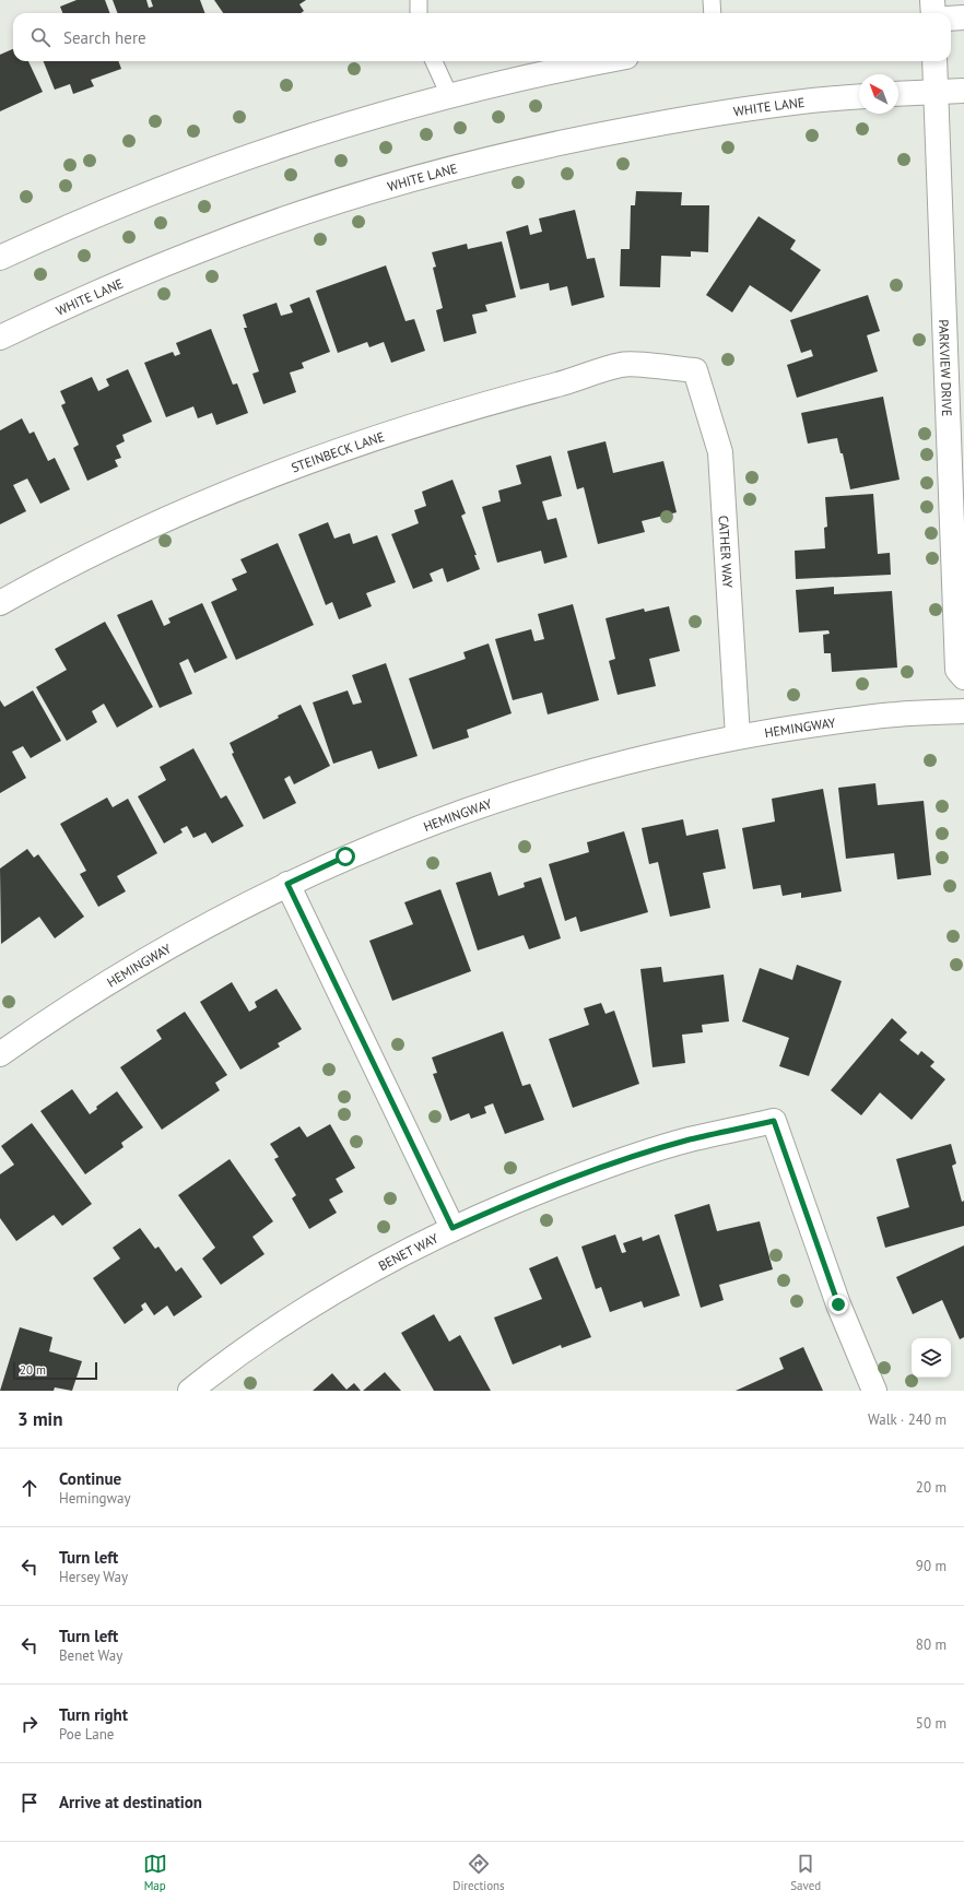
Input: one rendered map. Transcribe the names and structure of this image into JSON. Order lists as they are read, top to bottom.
{
  "streets": {
    "street": [
      "WHITE LANE",
      "PARKVIEW DRIVE",
      "STEINBECK LANE",
      "CATHER WAY",
      "HEMINGWAY",
      "BENET WAY"
    ]
  },
  "crossings": [
    ["STEINBECK LANE", "CATHER WAY"],
    ["CATHER WAY", "HEMINGWAY"]
  ],
  "scale_bar": "20 m",
  "north": "top left",
  "page": {
    "search": "Search here",
    "scale": "20 m",
    "heading": ["3 min", "Walk · 240 m"],
    "list": [
      ["Continue", "Hemingway", "20 m"],
      ["Turn left", "Hersey Way", "90 m"],
      ["Turn left", "Benet Way", "80 m"],
      ["Turn right", "Poe Lane", "50 m"],
      "Arrive at destination"
    ],
    "nav": ["Map", "Directions", "Saved"]
  }
}
